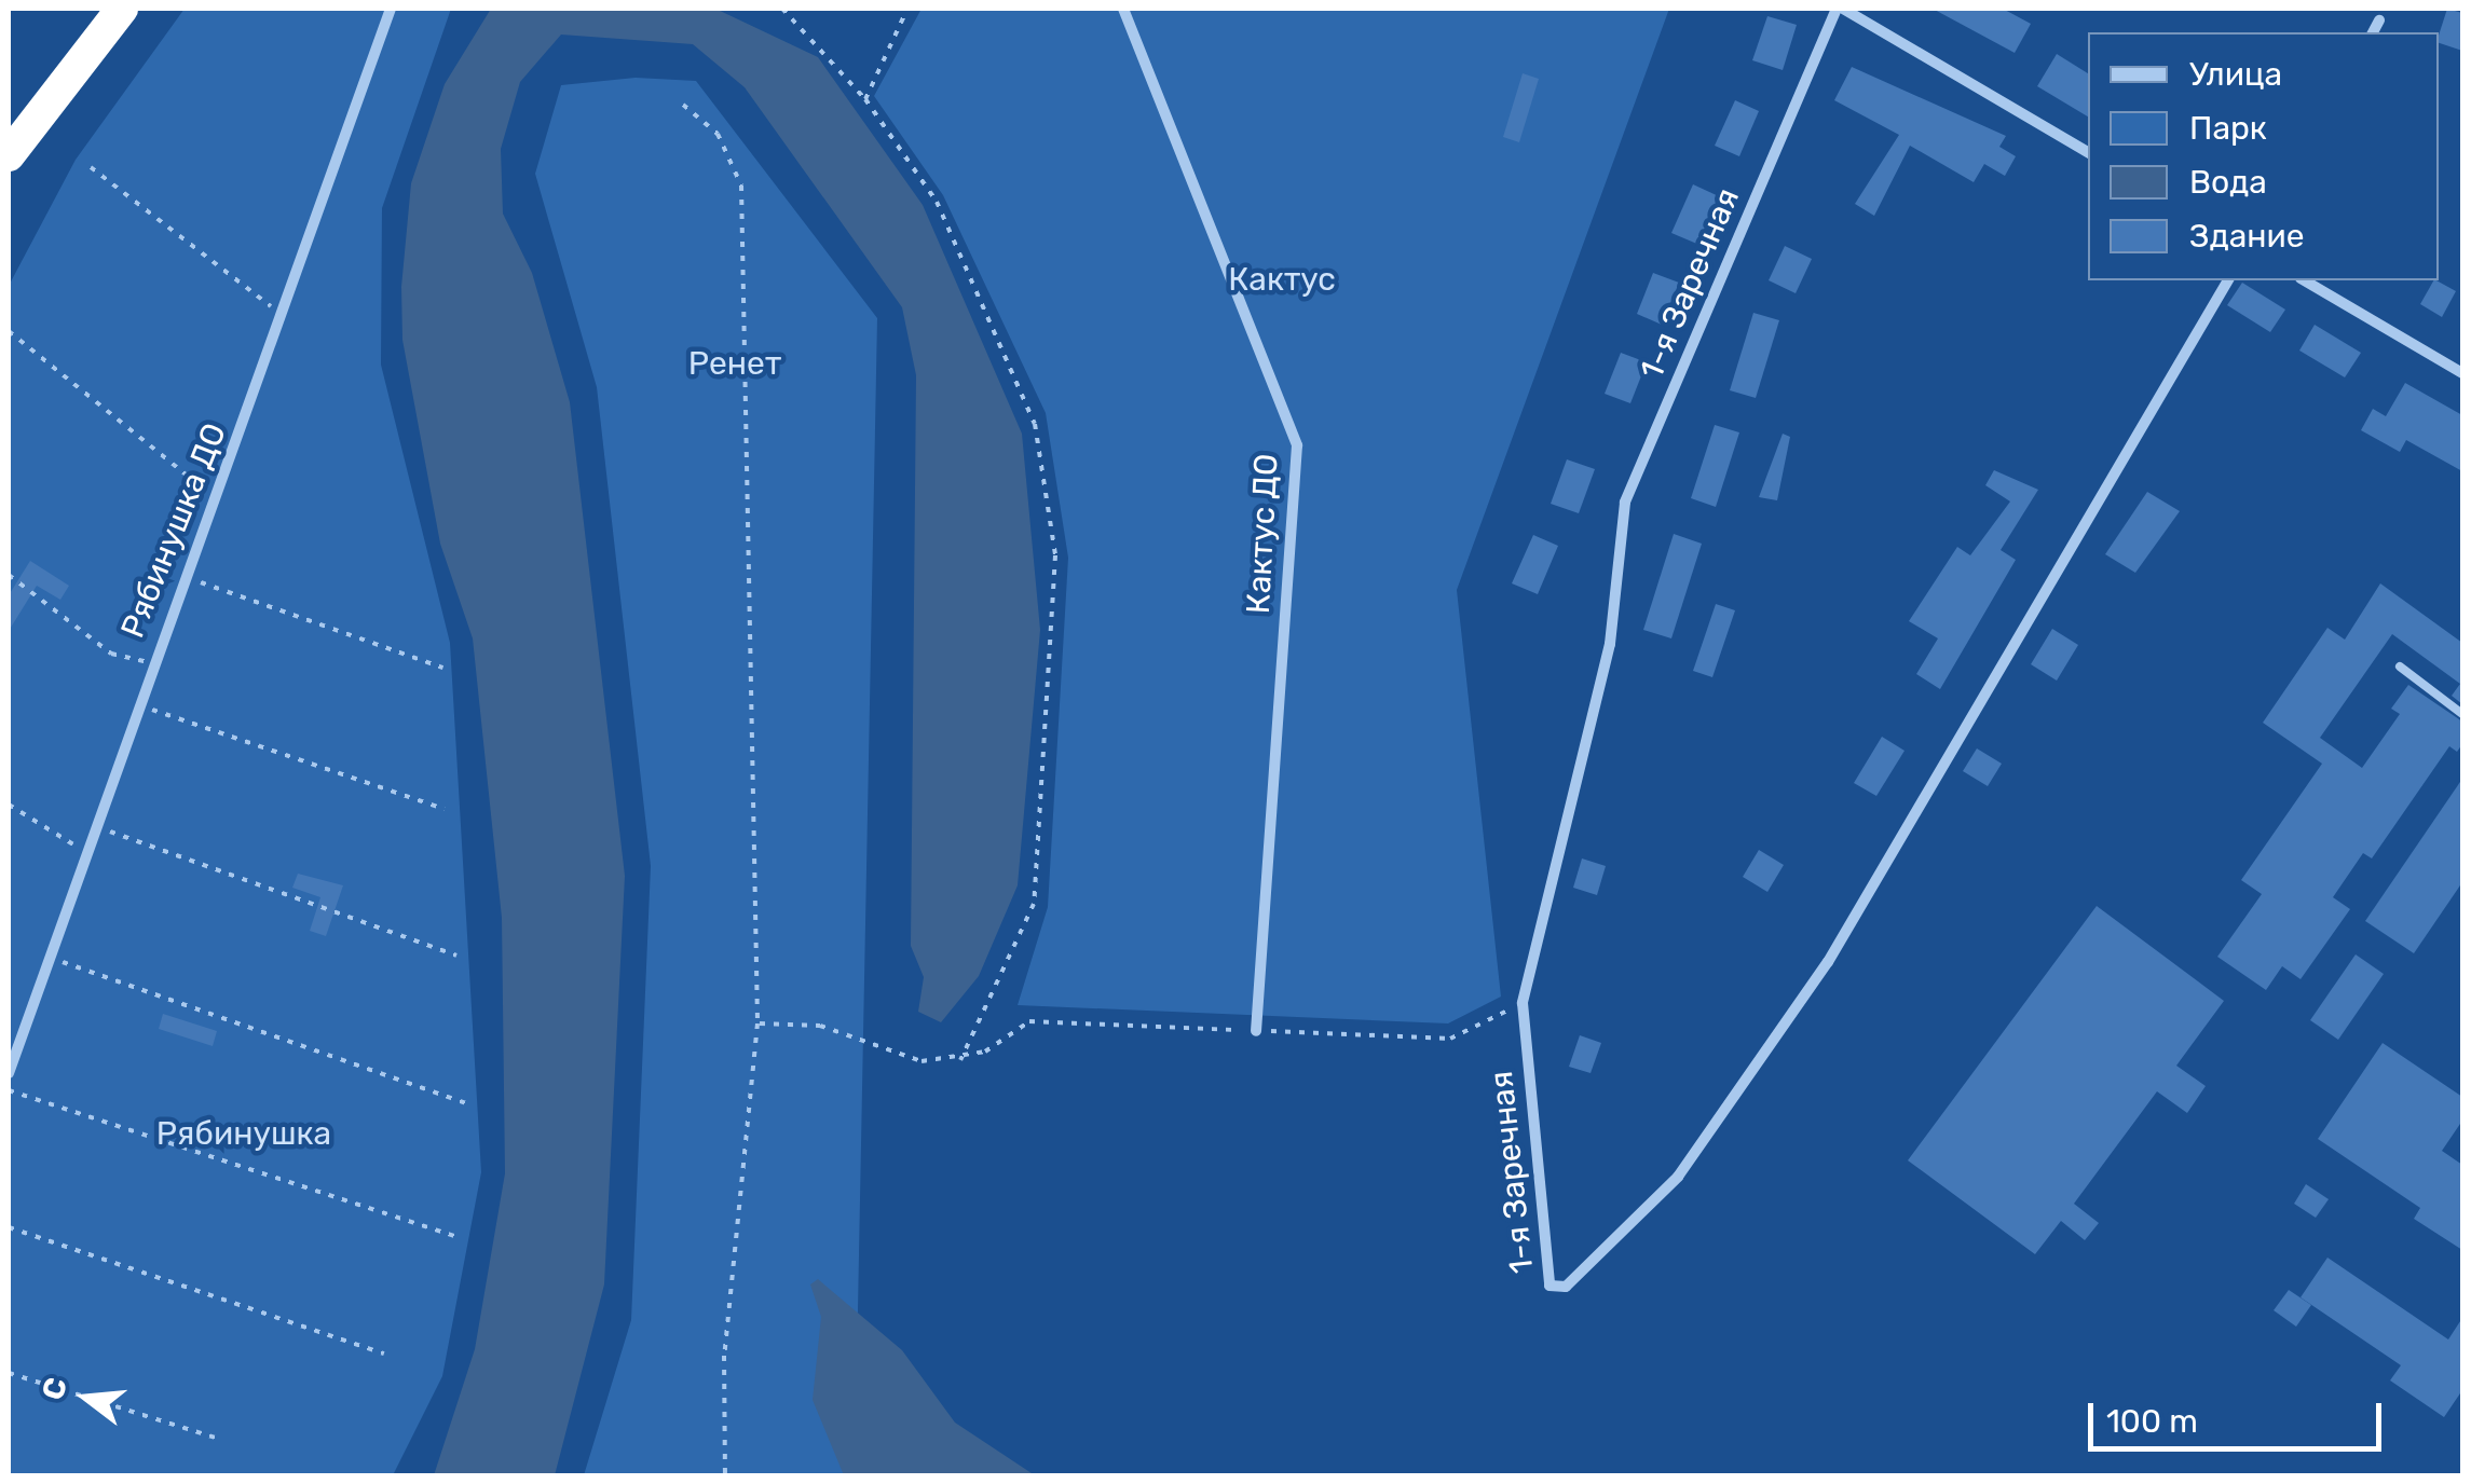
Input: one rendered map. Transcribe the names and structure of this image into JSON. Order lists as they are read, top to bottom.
{
  "streets": {
    "street": ["1-я Заречная", "Рябинушка ДО", "Кактус ДО"]
  },
  "parks": ["Кактус", "Ренет", "Рябинушка"],
  "legend": [
    "Улица",
    "Парк",
    "Вода",
    "Здание"
  ],
  "scale_bar": "100 m",
  "north": "left"
}
